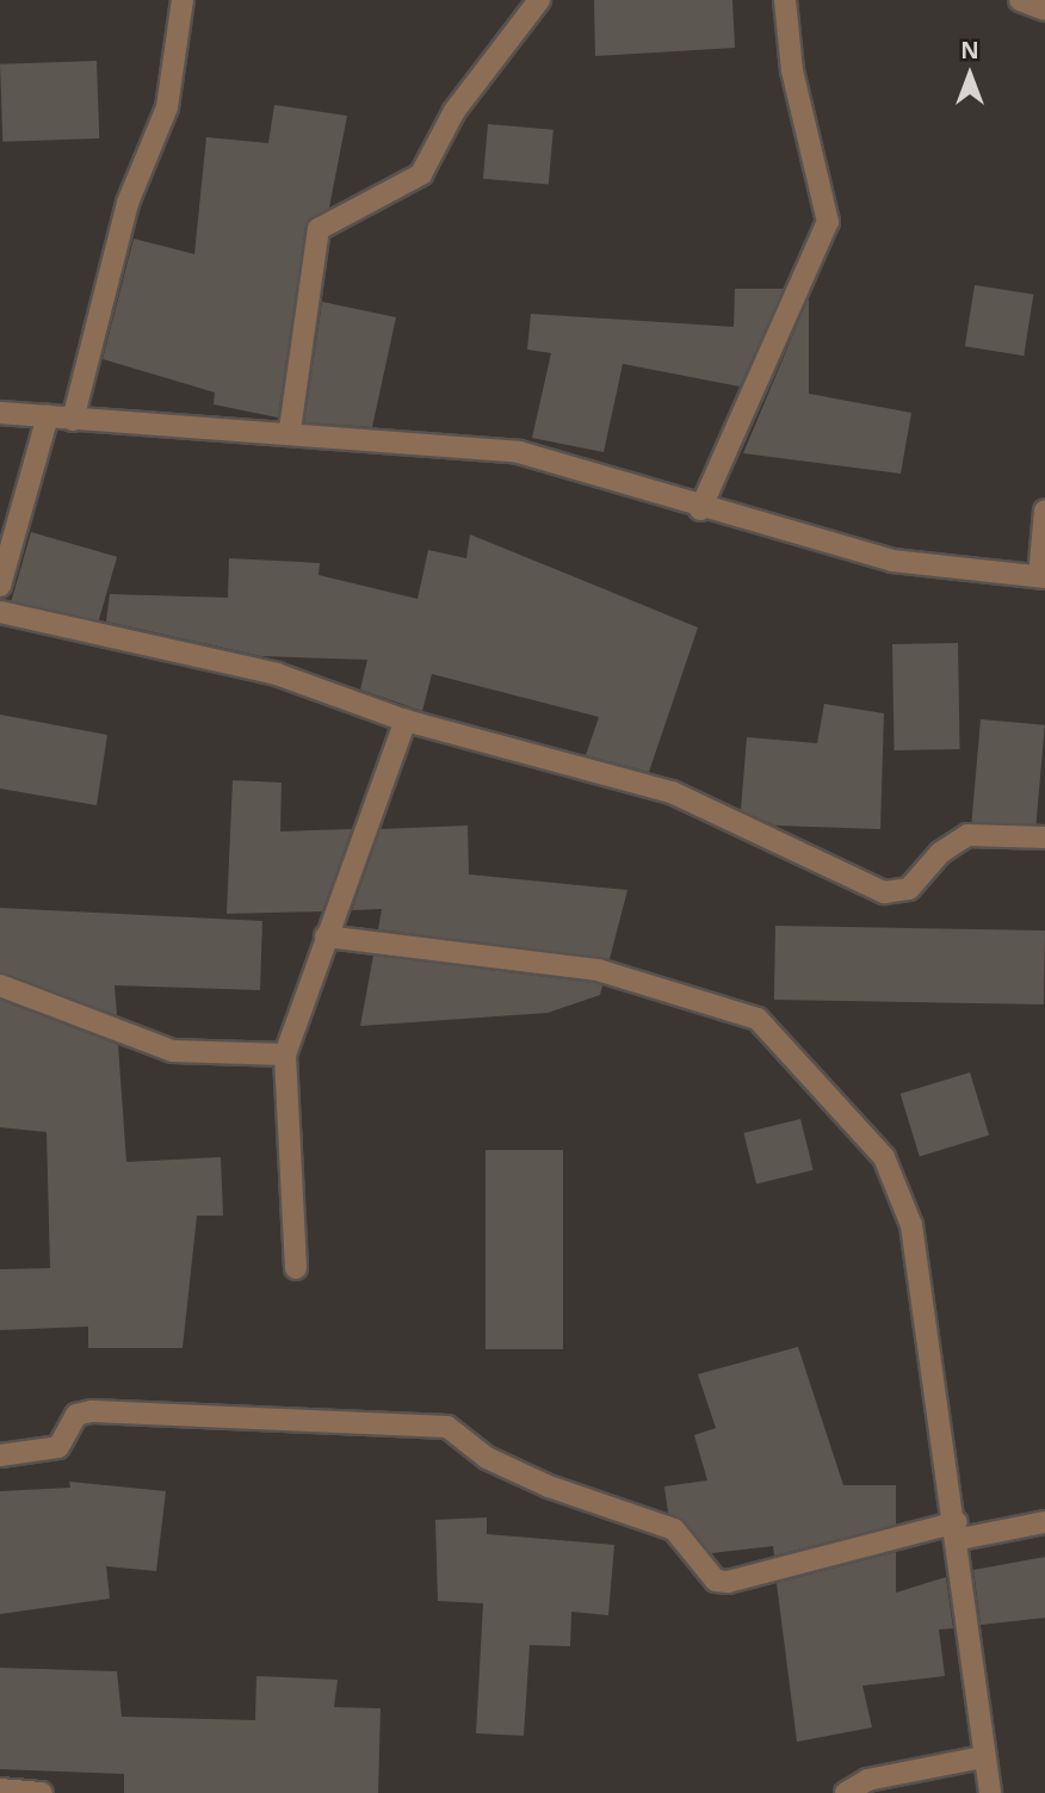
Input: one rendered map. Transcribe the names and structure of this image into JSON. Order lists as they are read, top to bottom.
{
  "north": "top"
}
